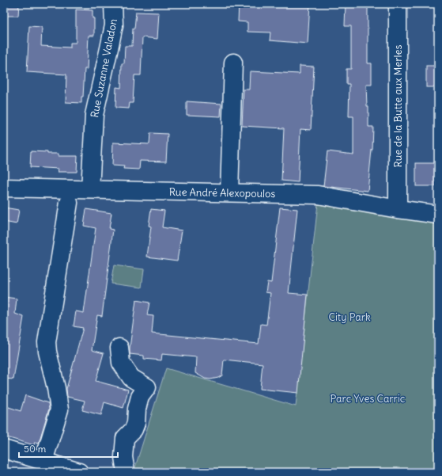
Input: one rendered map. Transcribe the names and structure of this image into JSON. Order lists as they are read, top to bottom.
{
  "streets": {
    "street": ["Rue Suzanne Valadon", "Rue de la Butte aux Merles", "Rue André Alexopoulos"]
  },
  "crossings": [
    ["Rue Suzanne Valadon", "Rue André Alexopoulos"],
    ["Rue de la Butte aux Merles", "Rue André Alexopoulos"]
  ],
  "parks": ["City Park", "Parc Yves Carric"],
  "scale_bar": "50 m"
}
